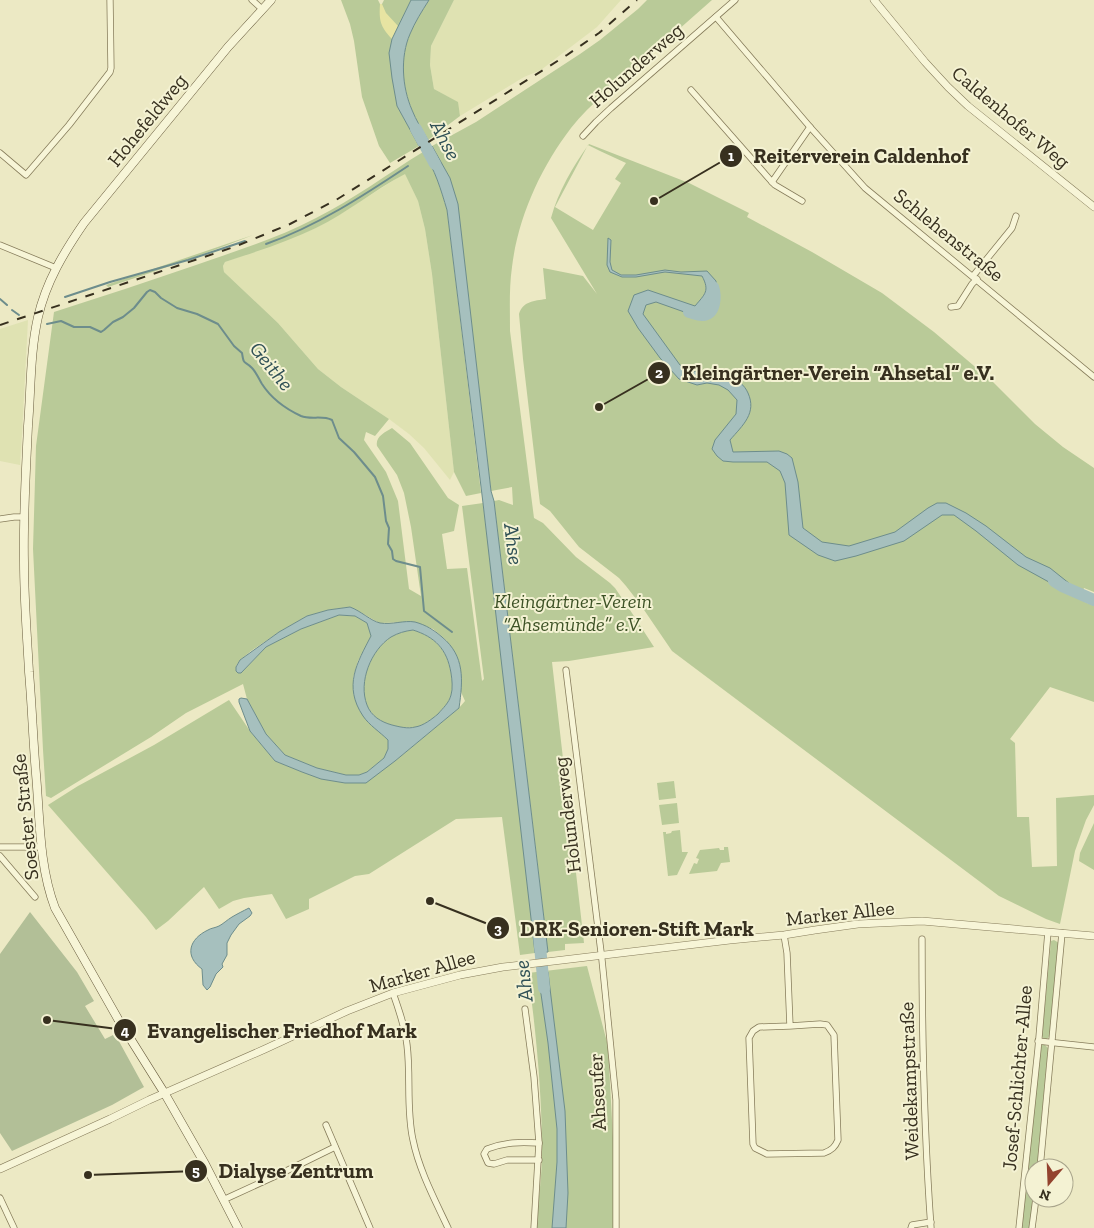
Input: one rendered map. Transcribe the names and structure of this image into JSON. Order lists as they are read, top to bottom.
{
  "streets": {
    "main road": ["Hohefeldweg", "Soester Straße"],
    "street": [
      "Holunderweg",
      "Caldenhofer Weg",
      "Schlehenstraße",
      "Marker Allee",
      "Josef-Schlichter-Allee",
      "Weidekampstraße",
      "Ahseufer"
    ]
  },
  "crossings": [
    ["Holunderweg", "Schlehenstraße"],
    ["Holunderweg", "Marker Allee"],
    ["Holunderweg", "Ahseufer"],
    ["Hohefeldweg", "Soester Straße"],
    ["Soester Straße", "Marker Allee"],
    ["Marker Allee", "Josef-Schlichter-Allee"],
    ["Marker Allee", "Ahseufer"]
  ],
  "water": ["Ahse", "Geithe"],
  "parks": ["Kleingärtner-Verein “Ahsemünde” e.V."],
  "places": [
    "Reiterverein Caldenhof",
    "Kleingärtner-Verein “Ahsetal” e.V.",
    "DRK-Senioren-Stift Mark",
    "Evangelischer Friedhof Mark",
    "Dialyse Zentrum"
  ],
  "north": "bottom"
}
